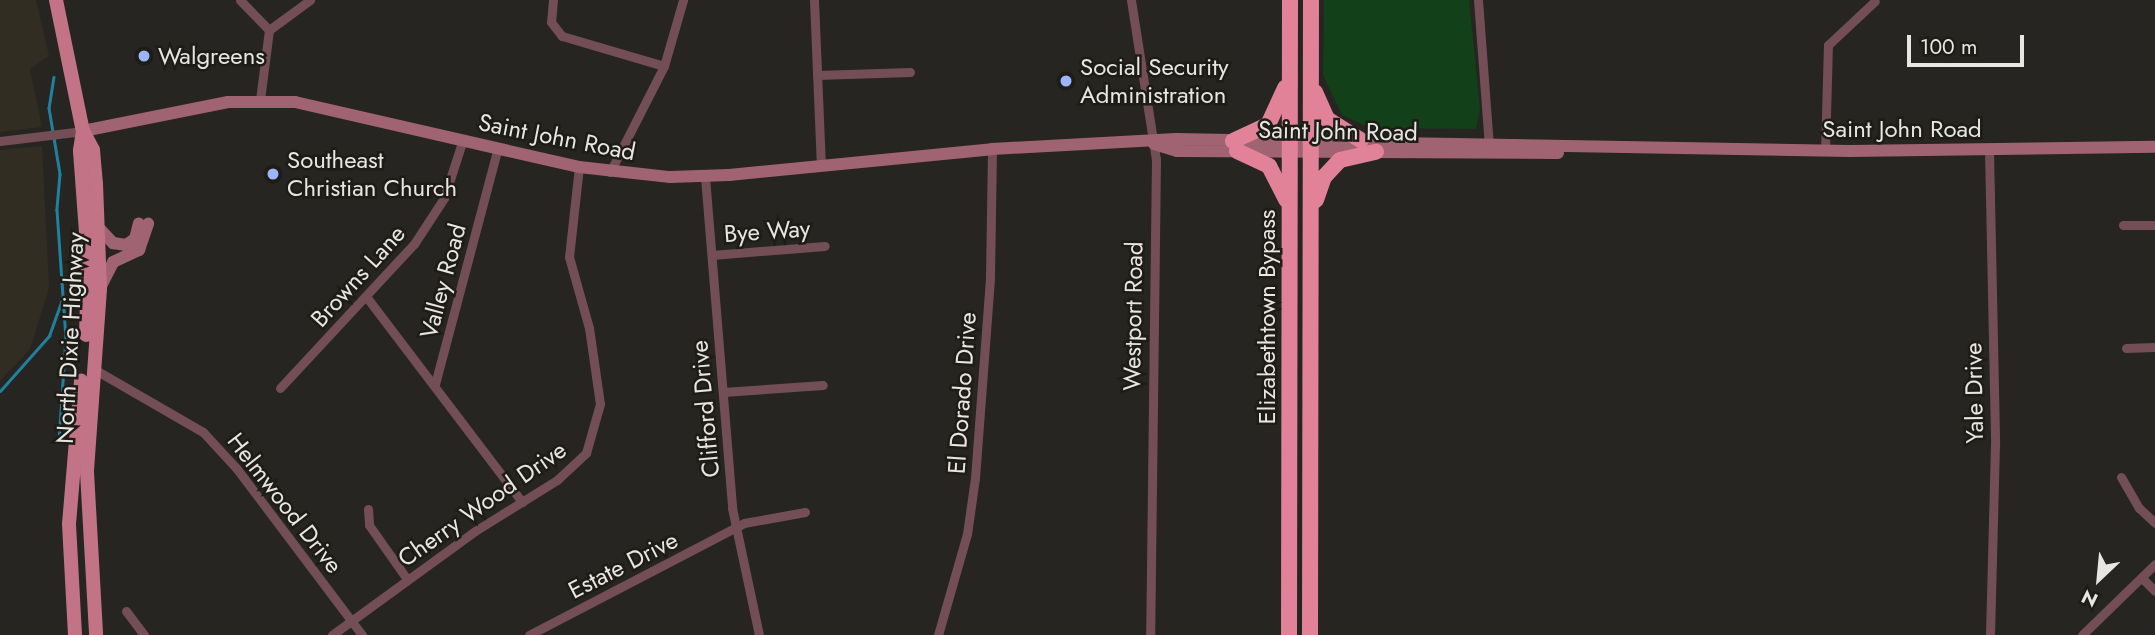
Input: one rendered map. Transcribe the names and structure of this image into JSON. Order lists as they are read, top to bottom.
{
  "streets": {
    "highway": ["Elizabethtown Bypass"],
    "main road": ["North Dixie Highway"],
    "street": [
      "Saint John Road",
      "Bye Way",
      "Browns Lane",
      "Valley Road",
      "Westport Road",
      "El Dorado Drive",
      "Yale Drive",
      "Clifford Drive",
      "Helmwood Drive",
      "Cherry Wood Drive",
      "Estate Drive"
    ]
  },
  "crossings": [
    ["Saint John Road", "Browns Lane"],
    ["Saint John Road", "Valley Road"],
    ["Saint John Road", "Westport Road"],
    ["Saint John Road", "Elizabethtown Bypass"],
    ["Saint John Road", "North Dixie Highway"],
    ["Saint John Road", "El Dorado Drive"],
    ["Saint John Road", "Yale Drive"],
    ["Saint John Road", "Clifford Drive"],
    ["Saint John Road", "Cherry Wood Drive"],
    ["Bye Way", "Clifford Drive"],
    ["North Dixie Highway", "Helmwood Drive"],
    ["Clifford Drive", "Estate Drive"],
    ["Helmwood Drive", "Cherry Wood Drive"]
  ],
  "places": ["Walgreens", "Social Security Administration", "Southeast Christian Church"],
  "scale_bar": "100 m",
  "north": "bottom left"
}
